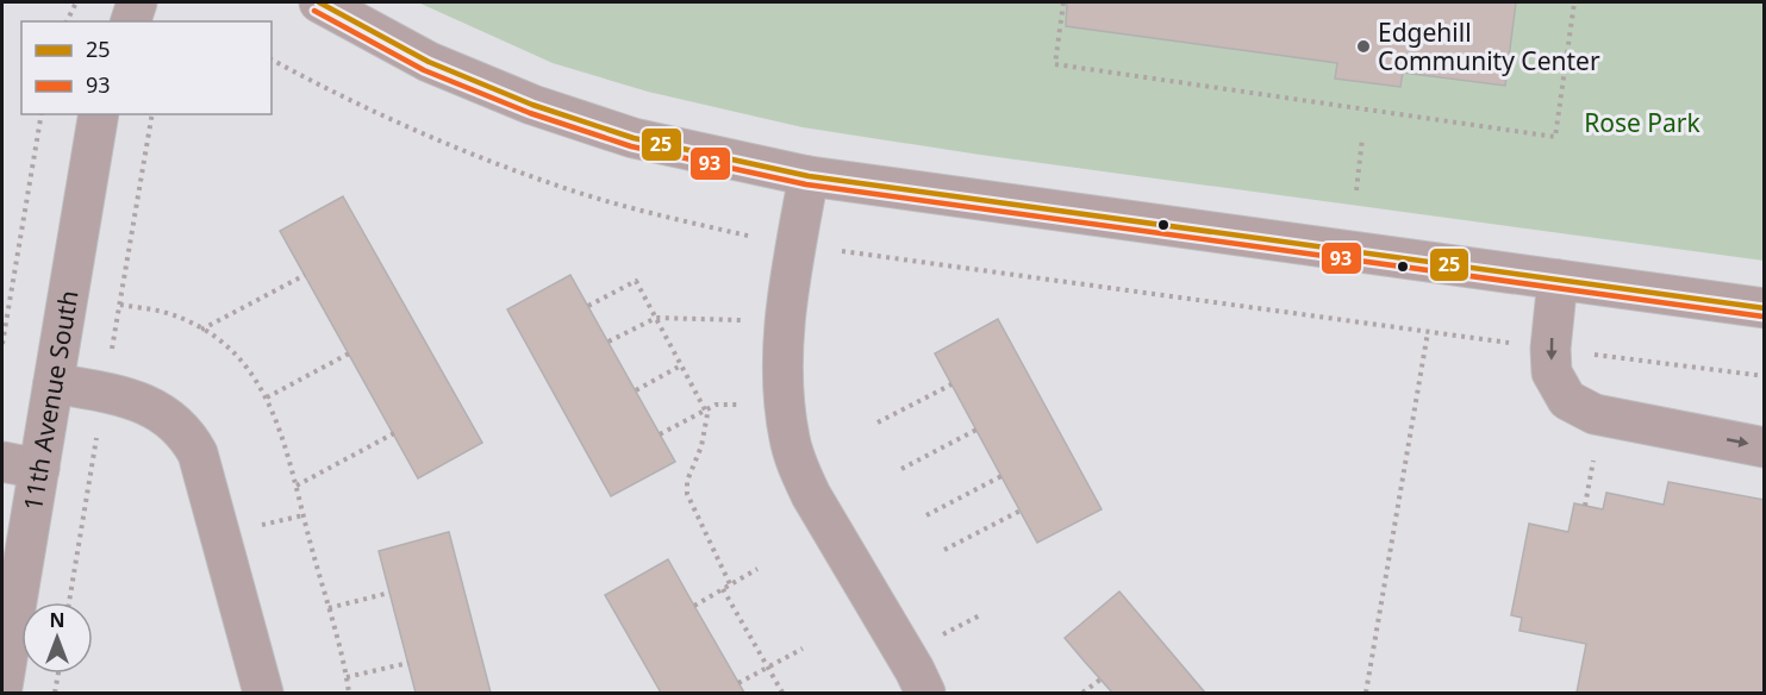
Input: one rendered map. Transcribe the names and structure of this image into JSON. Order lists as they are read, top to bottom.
{
  "streets": {
    "street": ["11th Avenue South"]
  },
  "parks": ["Rose Park"],
  "places": ["Edgehill Community Center"],
  "lines": ["transit line 25", "transit line 93"],
  "legend": ["25", "93"],
  "north": "top"
}
